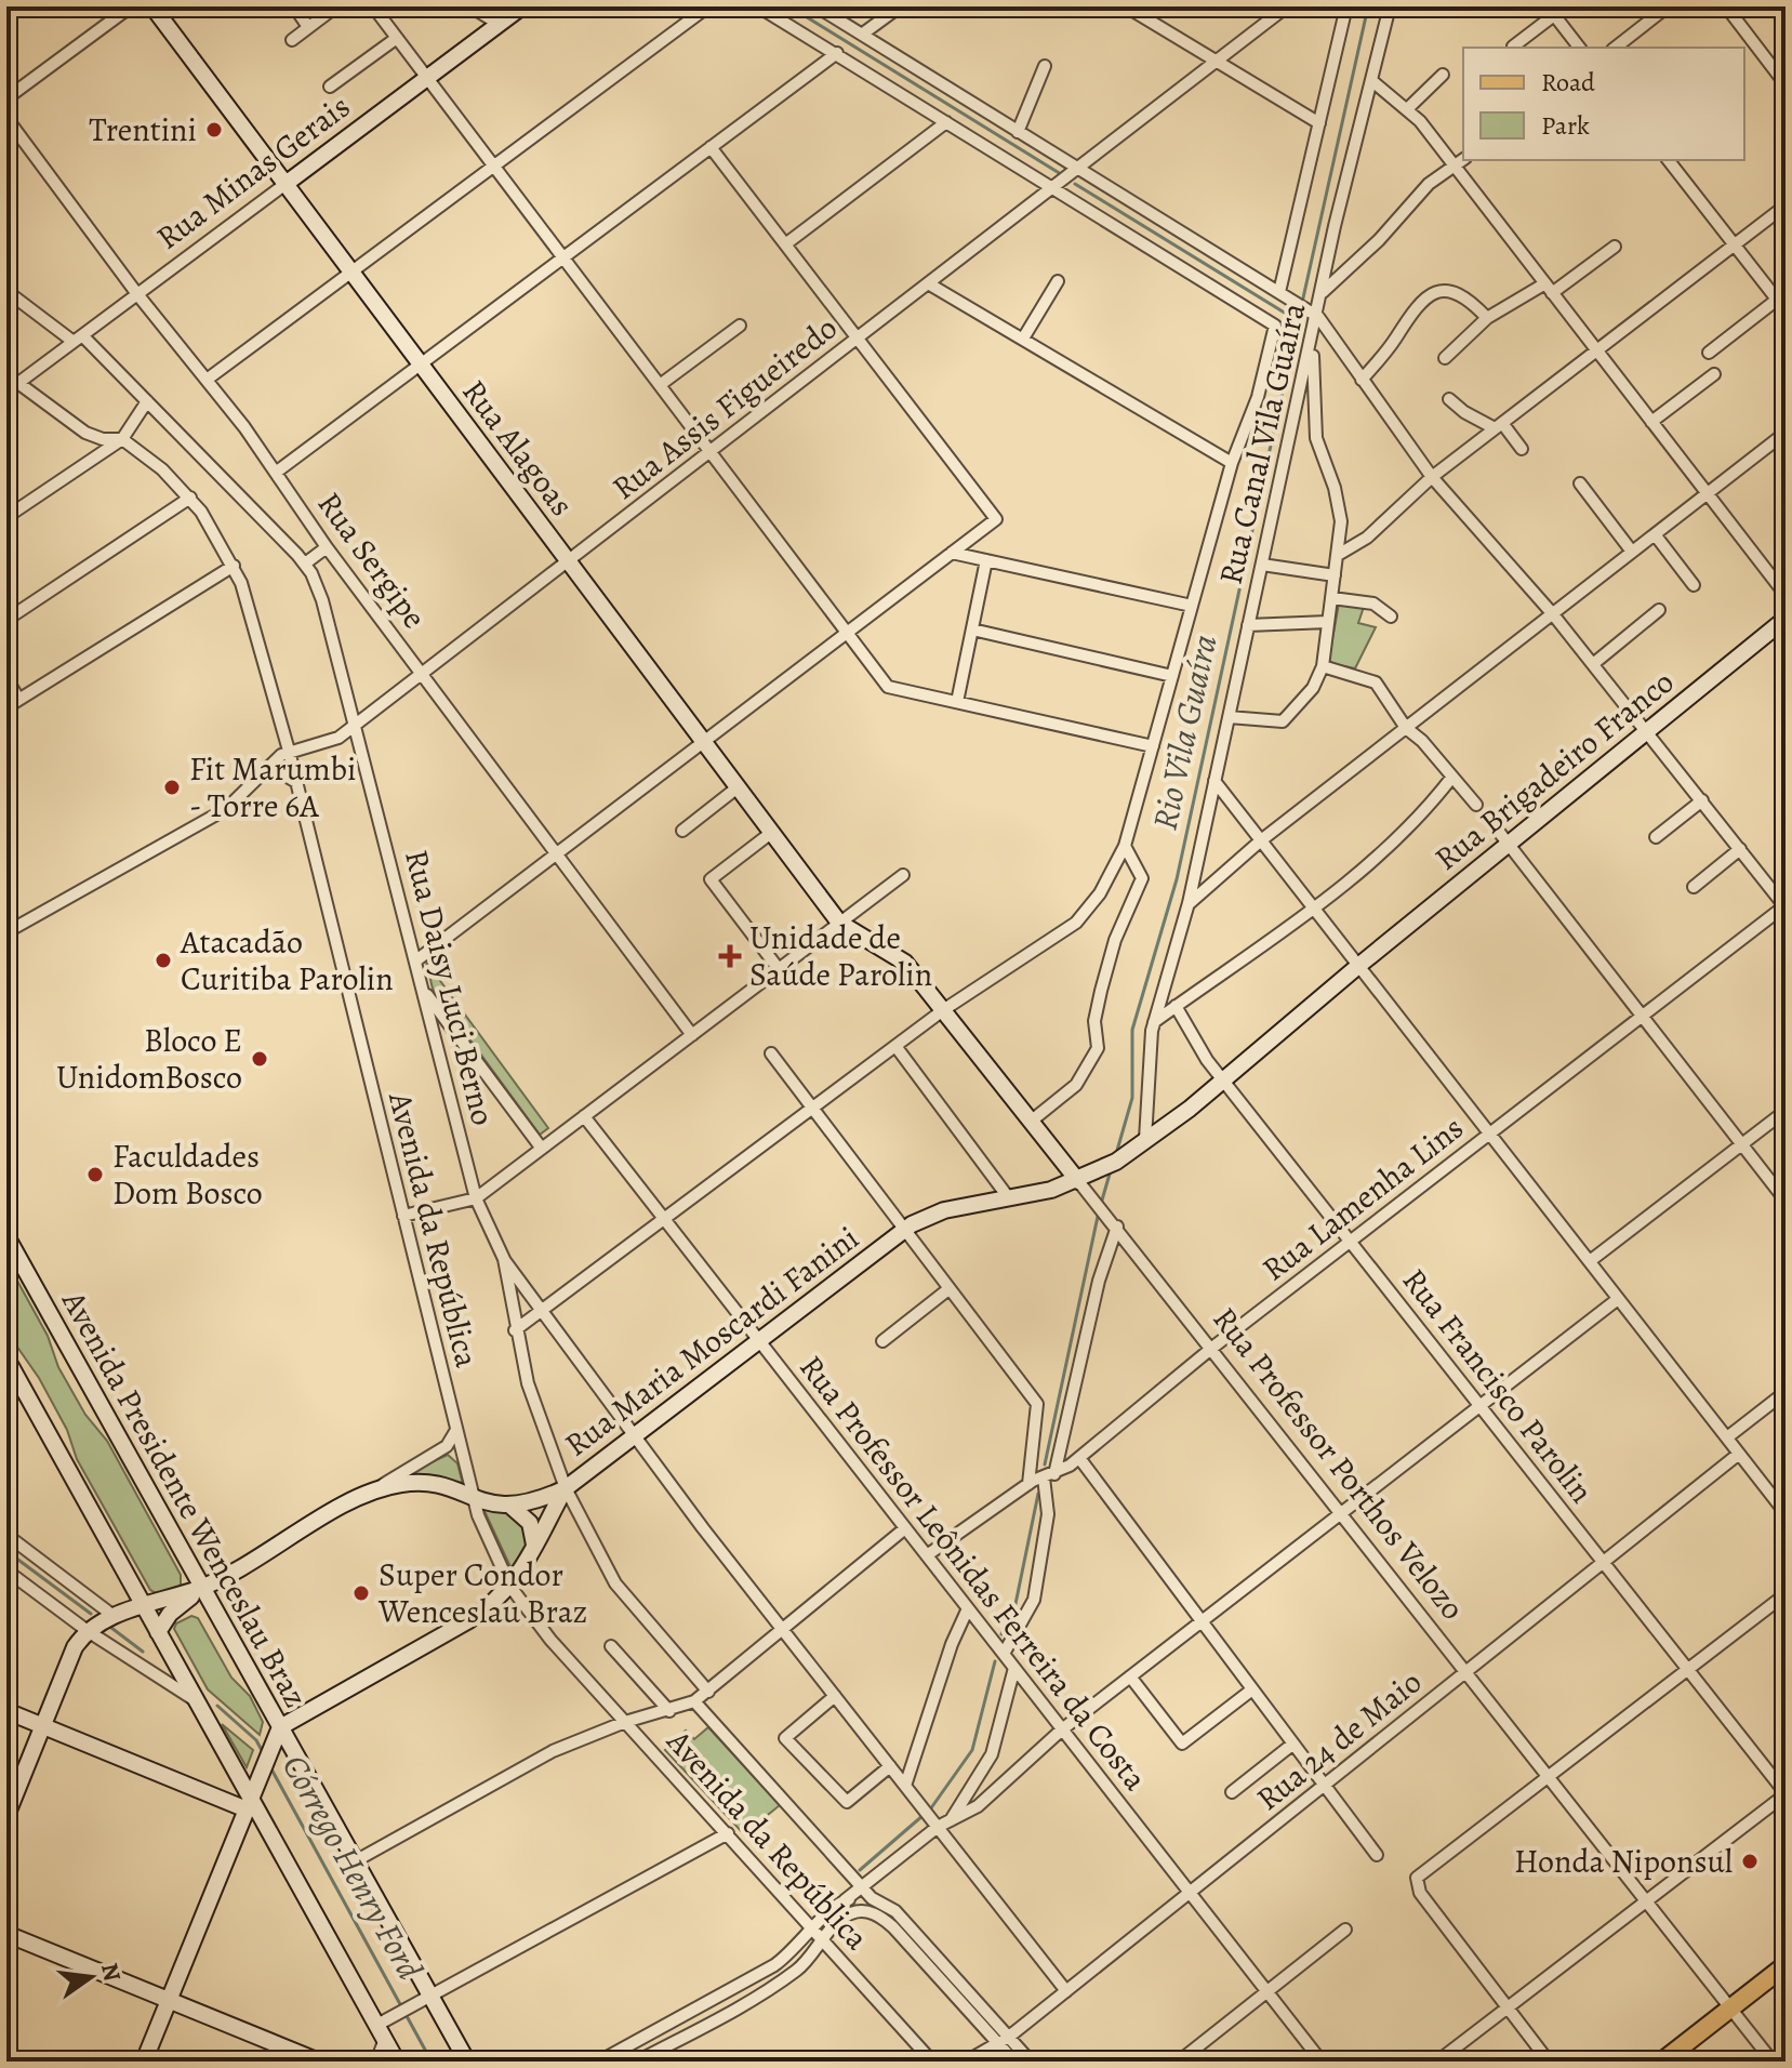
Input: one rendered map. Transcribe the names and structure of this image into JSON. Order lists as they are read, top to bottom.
{
  "streets": {
    "main road": [
      "Rua Minas Gerais",
      "Rua Alagoas",
      "Rua Brigadeiro Franco",
      "Rua Maria Moscardi Fanini",
      "Rua Professor Porthos Velozo",
      "Avenida Presidente Wenceslau Braz"
    ],
    "street": [
      "Rua Assis Figueiredo",
      "Rua Canal Vila Guaíra",
      "Rua Sergipe",
      "Rua Daisy Luci Berno",
      "Rua Lamenha Lins",
      "Avenida da República",
      "Rua Francisco Parolin",
      "Rua Professor Leônidas Ferreira da Costa",
      "Rua 24 de Maio"
    ]
  },
  "crossings": [
    ["Rua Minas Gerais", "Rua Alagoas"],
    ["Rua Minas Gerais", "Rua Sergipe"],
    ["Rua Minas Gerais", "Rua Daisy Luci Berno"],
    ["Rua Minas Gerais", "Avenida da República"],
    ["Rua Assis Figueiredo", "Rua Canal Vila Guaíra"],
    ["Rua Assis Figueiredo", "Rua Alagoas"],
    ["Rua Assis Figueiredo", "Rua Sergipe"],
    ["Rua Assis Figueiredo", "Rua Daisy Luci Berno"],
    ["Rua Assis Figueiredo", "Avenida da República"],
    ["Rua Canal Vila Guaíra", "Rua Brigadeiro Franco"],
    ["Rua Canal Vila Guaíra", "Rua Daisy Luci Berno"],
    ["Rua Canal Vila Guaíra", "Rua Professor Porthos Velozo"],
    ["Rua Canal Vila Guaíra", "Rua Professor Leônidas Ferreira da Costa"],
    ["Rua Alagoas", "Rua Professor Porthos Velozo"],
    ["Rua Brigadeiro Franco", "Rua Maria Moscardi Fanini"],
    ["Rua Brigadeiro Franco", "Rua Francisco Parolin"],
    ["Rua Brigadeiro Franco", "Rua Professor Porthos Velozo"],
    ["Rua Daisy Luci Berno", "Rua Maria Moscardi Fanini"],
    ["Rua Lamenha Lins", "Rua Francisco Parolin"],
    ["Rua Lamenha Lins", "Rua Professor Porthos Velozo"],
    ["Rua Lamenha Lins", "Rua Professor Leônidas Ferreira da Costa"],
    ["Avenida da República", "Rua Maria Moscardi Fanini"],
    ["Rua Maria Moscardi Fanini", "Rua Professor Porthos Velozo"],
    ["Rua Maria Moscardi Fanini", "Rua Professor Leônidas Ferreira da Costa"],
    ["Rua Francisco Parolin", "Rua 24 de Maio"],
    ["Rua Professor Porthos Velozo", "Rua 24 de Maio"],
    ["Rua Professor Leônidas Ferreira da Costa", "Rua 24 de Maio"]
  ],
  "water": ["Rio Vila Guaíra", "Córrego Henry Ford"],
  "places": {
    "other": [
      "Trentini",
      "Fit Marumbi - Torre 6A",
      "Atacadão Curitiba Parolin",
      "Bloco E UnidomBosco",
      "Faculdades Dom Bosco",
      "Super Condor Wenceslau Braz",
      "Honda Niponsul"
    ],
    "health": ["Unidade de Saúde Parolin"]
  },
  "legend": ["Road", "Park"],
  "north": "right"
}
